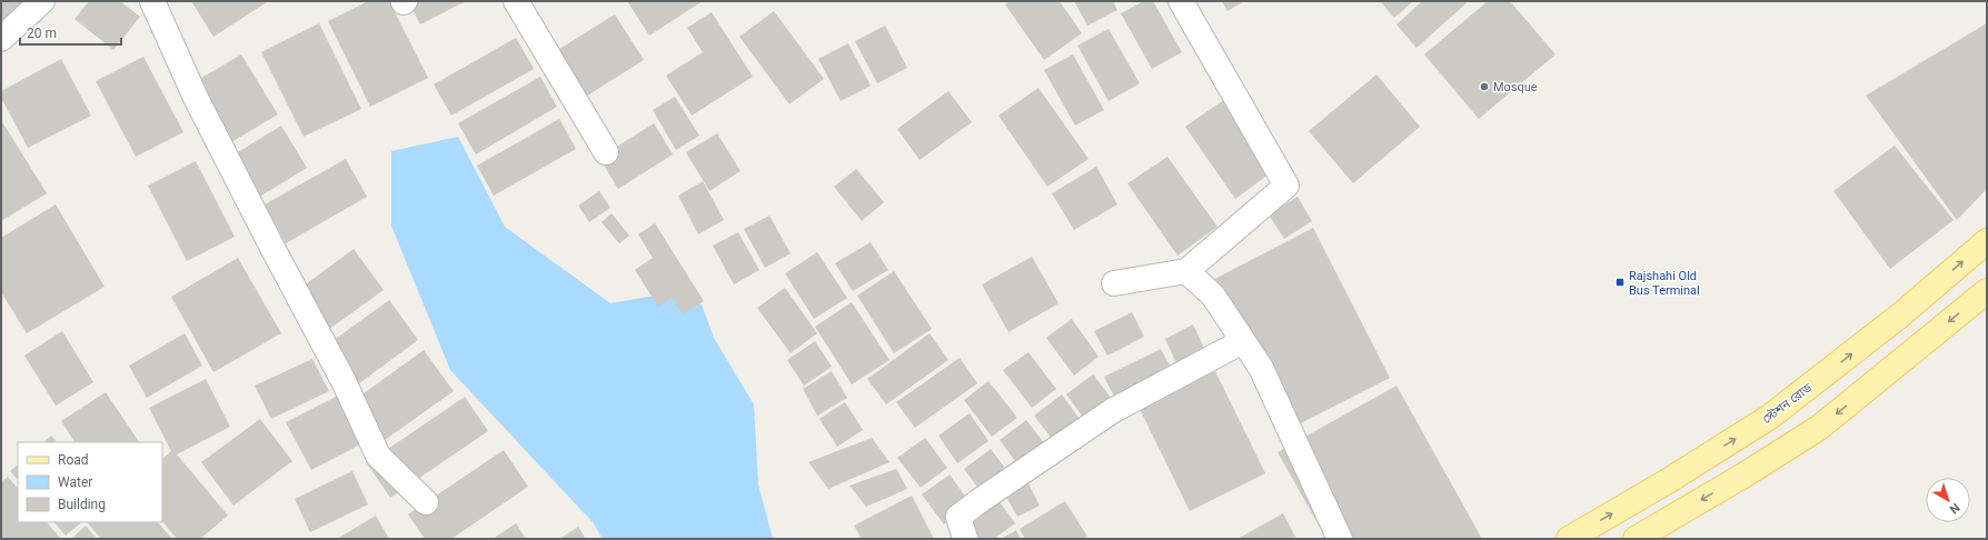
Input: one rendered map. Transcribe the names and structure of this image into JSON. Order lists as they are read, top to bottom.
{
  "streets": {
    "main road": ["স্টেশন রোড"]
  },
  "places": {
    "other": ["Mosque"],
    "transit": ["Rajshahi Old Bus Terminal"]
  },
  "legend": ["Road", "Water", "Building"],
  "scale_bar": "20 m",
  "north": "bottom right"
}
